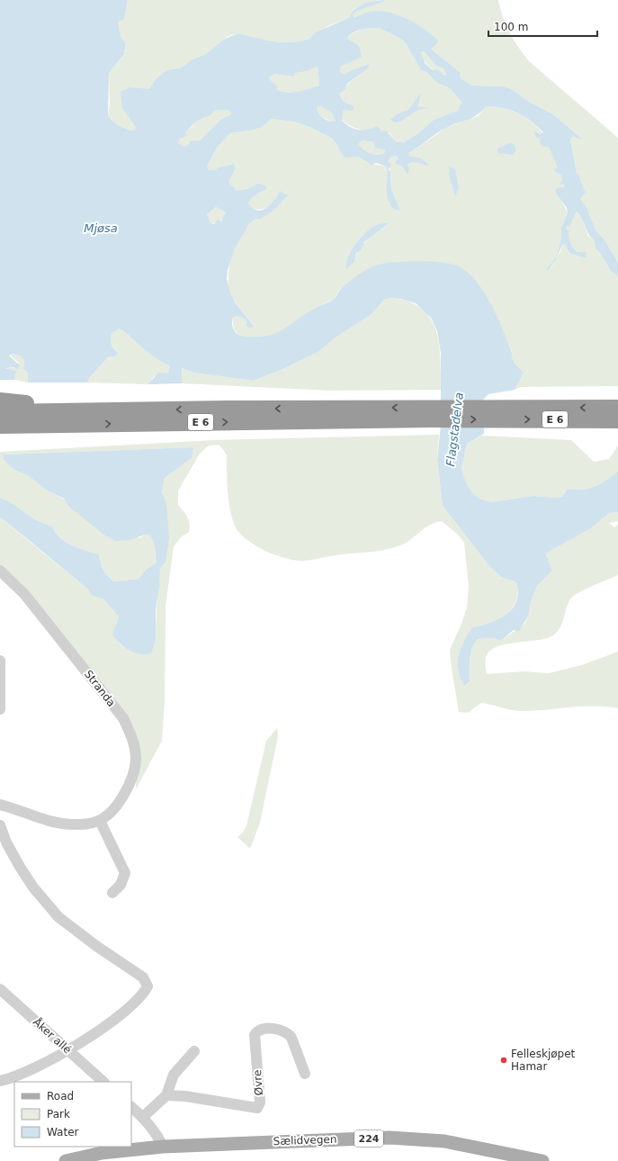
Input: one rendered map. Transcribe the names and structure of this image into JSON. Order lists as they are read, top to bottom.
{
  "streets": {
    "highway": ["E 6"],
    "main road": ["224", "Sælidvegen"],
    "street": ["Stranda", "Åker allé", "Øvre"]
  },
  "water": ["Mjøsa", "Flagstadelva"],
  "places": ["Felleskjøpet Hamar"],
  "legend": ["Road", "Park", "Water"],
  "scale_bar": "100 m"
}
